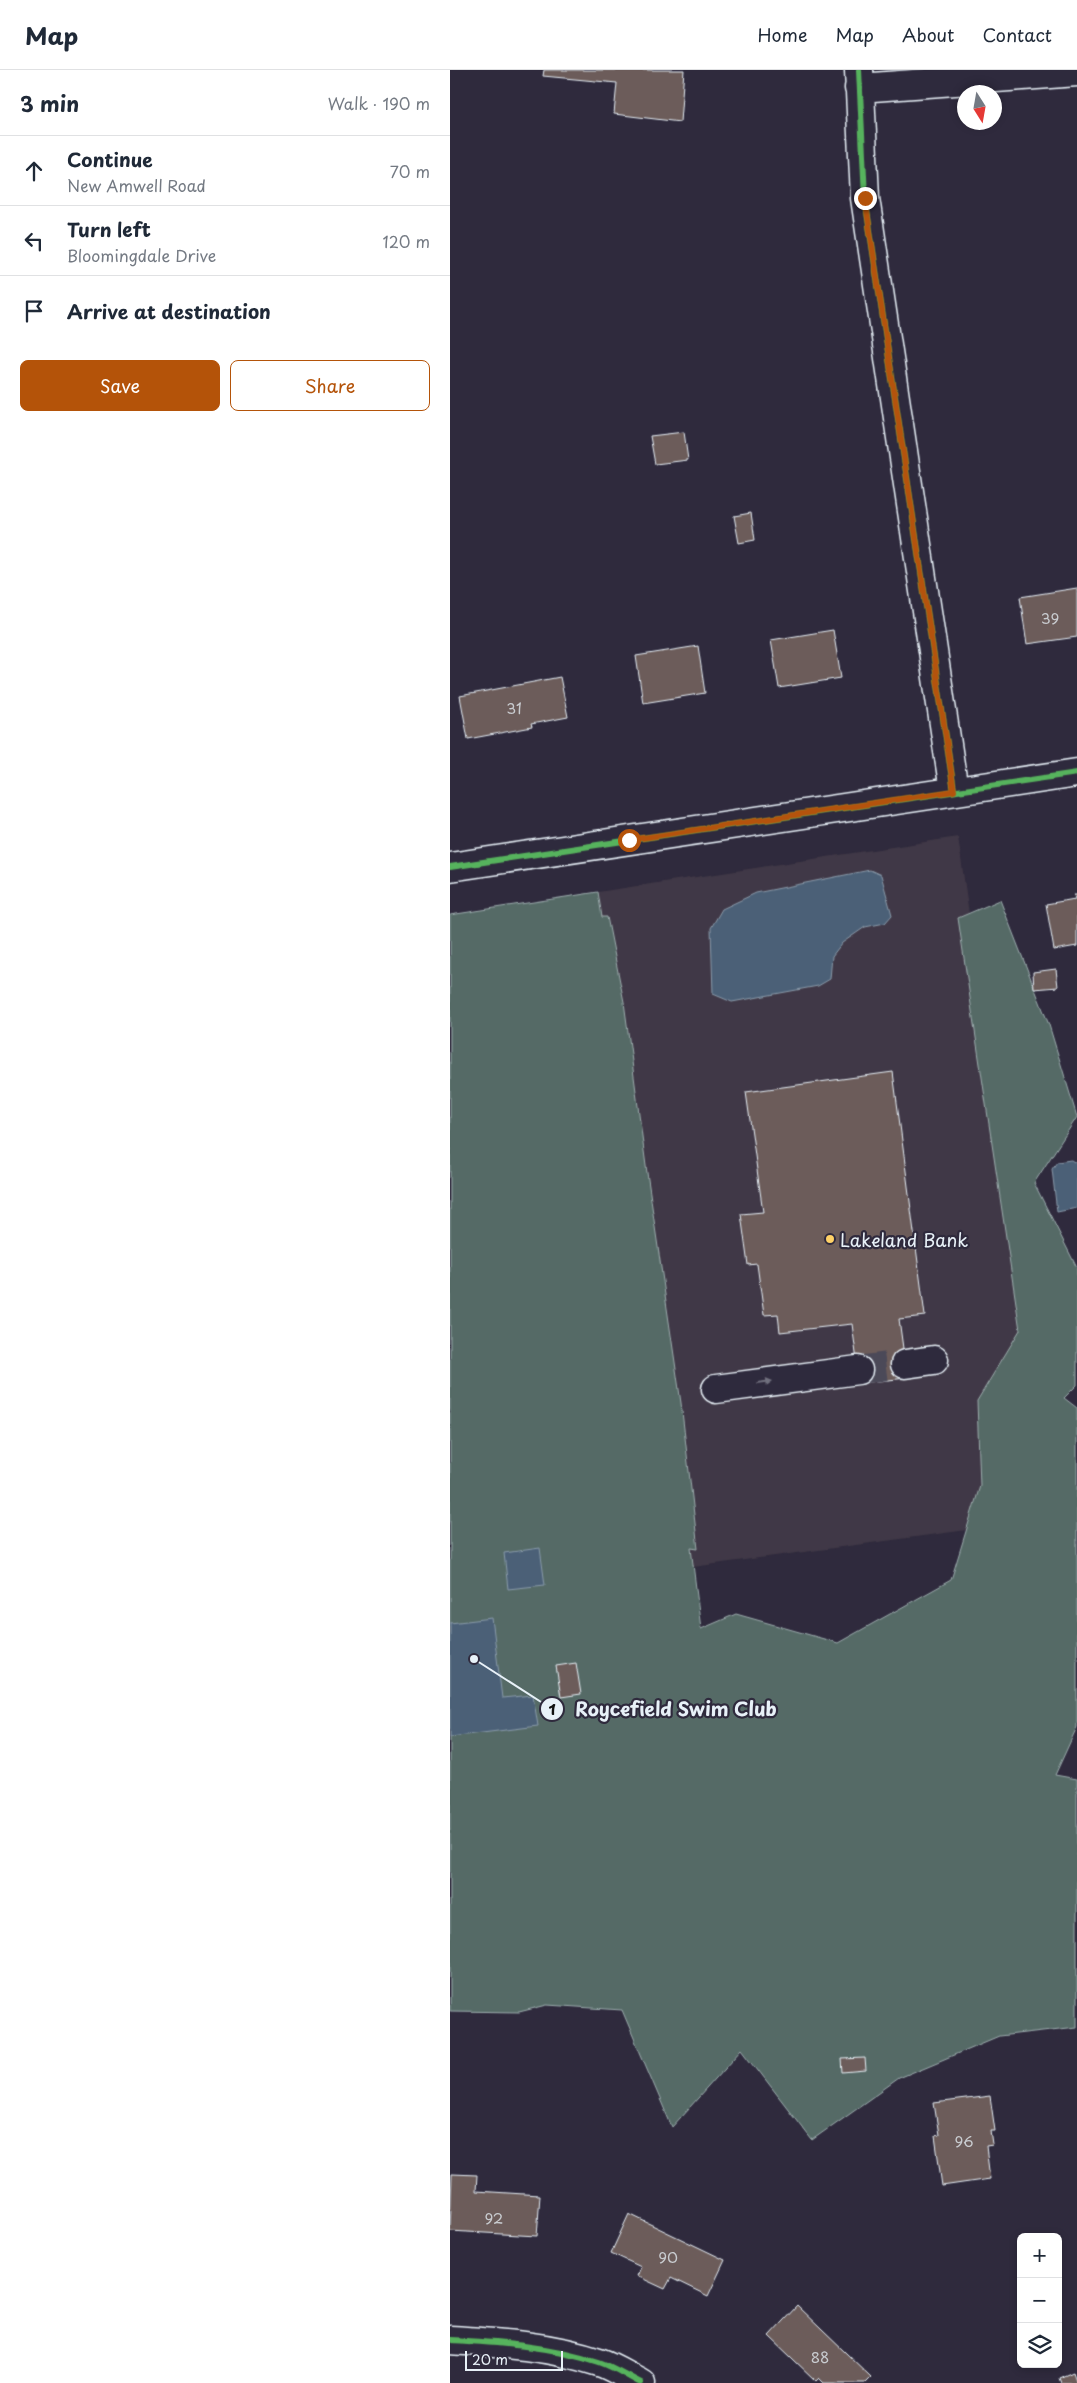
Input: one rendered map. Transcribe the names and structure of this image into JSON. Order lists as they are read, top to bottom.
{
  "places": ["Lakeland Bank", "Roycefield Swim Club"],
  "house_numbers": [
    "39",
    "31",
    "96",
    "92",
    "90",
    "88"
  ],
  "scale_bar": "20 m",
  "north": "bottom",
  "page": {
    "header": "Map",
    "nav": [
      "Home",
      "Map",
      "About",
      "Contact"
    ],
    "heading": ["3 min", "Walk · 190 m"],
    "list": [
      ["Continue", "New Amwell Road", "70 m"],
      ["Turn left", "Bloomingdale Drive", "120 m"],
      "Arrive at destination"
    ],
    "buttons": ["Save", "Share"],
    "map_buttons": ["+", "−"],
    "scale": "20 m"
  }
}
